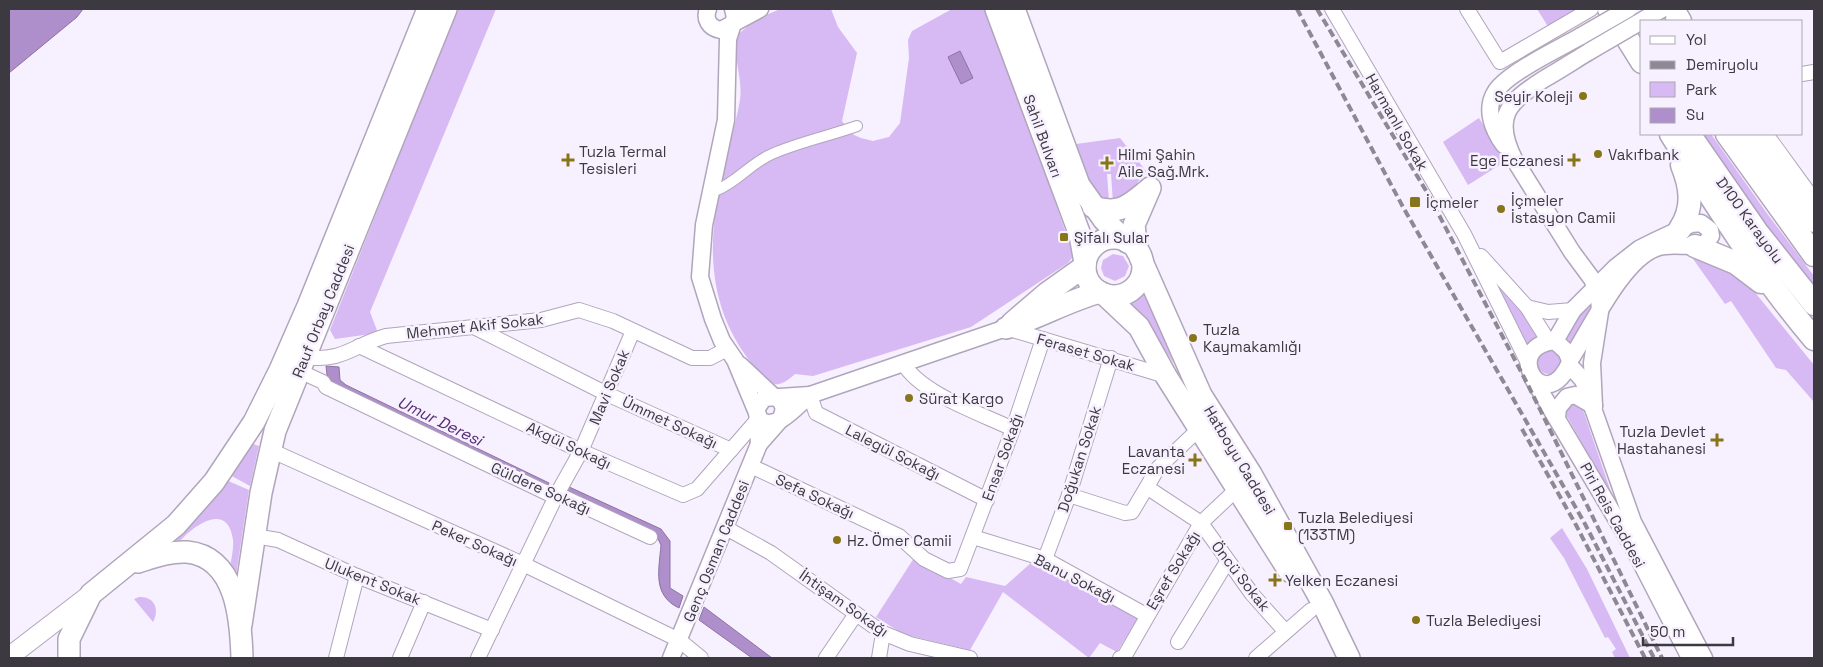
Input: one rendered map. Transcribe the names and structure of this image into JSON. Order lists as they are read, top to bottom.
{
  "streets": {
    "highway": ["D100 Karayolu"],
    "main road": ["Sahil Bulvarı", "Rauf Orbay Caddesi", "Hatboyu Caddesi"],
    "street": [
      "Harmanlı Sokak",
      "Mehmet Akif Sokak",
      "Feraset Sokak",
      "Mavi Sokak",
      "Ümmet Sokağı",
      "Akgül Sokağı",
      "Lalegül Sokağı",
      "Ensar Sokağı",
      "Doğukan Sokak",
      "Güldere Sokağı",
      "Sefa Sokağı",
      "Piri Reis Caddesi",
      "Peker Sokağı",
      "Genç Osman Caddesi",
      "Eşref Sokağı",
      "Öncü Sokak",
      "Banu Sokağı",
      "Ulukent Sokak",
      "İhtişam Sokağı"
    ]
  },
  "crossings": [
    ["Harmanlı Sokak", "Piri Reis Caddesi"],
    ["Sahil Bulvarı", "Hatboyu Caddesi"],
    ["Rauf Orbay Caddesi", "Mehmet Akif Sokak"],
    ["Rauf Orbay Caddesi", "Güldere Sokağı"],
    ["Rauf Orbay Caddesi", "Peker Sokağı"],
    ["Rauf Orbay Caddesi", "Ulukent Sokak"],
    ["Mehmet Akif Sokak", "Mavi Sokak"],
    ["Mehmet Akif Sokak", "Ümmet Sokağı"],
    ["Mehmet Akif Sokak", "Akgül Sokağı"],
    ["Mehmet Akif Sokak", "Güldere Sokağı"],
    ["Mehmet Akif Sokak", "Genç Osman Caddesi"],
    ["Feraset Sokak", "Ensar Sokağı"],
    ["Feraset Sokak", "Doğukan Sokak"],
    ["Feraset Sokak", "Hatboyu Caddesi"],
    ["Feraset Sokak", "Genç Osman Caddesi"],
    ["Mavi Sokak", "Ümmet Sokağı"],
    ["Mavi Sokak", "Akgül Sokağı"],
    ["Mavi Sokak", "Güldere Sokağı"],
    ["Mavi Sokak", "Peker Sokağı"],
    ["Mavi Sokak", "Ulukent Sokak"],
    ["Ümmet Sokağı", "Akgül Sokağı"],
    ["Akgül Sokağı", "Genç Osman Caddesi"],
    ["Lalegül Sokağı", "Ensar Sokağı"],
    ["Lalegül Sokağı", "Genç Osman Caddesi"],
    ["Ensar Sokağı", "Sefa Sokağı"],
    ["Ensar Sokağı", "Banu Sokağı"],
    ["Doğukan Sokak", "Banu Sokağı"],
    ["Hatboyu Caddesi", "Eşref Sokağı"],
    ["Sefa Sokağı", "Genç Osman Caddesi"],
    ["Peker Sokağı", "Genç Osman Caddesi"],
    ["Genç Osman Caddesi", "İhtişam Sokağı"],
    ["Eşref Sokağı", "Öncü Sokak"],
    ["Eşref Sokağı", "Banu Sokağı"]
  ],
  "water": ["Umur Deresi"],
  "places": {
    "other": [
      "Seyir Koleji",
      "Vakıfbank",
      "İçmeler İstasyon Camii",
      "Tuzla Kaymakamlığı",
      "Sürat Kargo",
      "Hz. Ömer Camii",
      "Tuzla Belediyesi"
    ],
    "health": [
      "Tuzla Termal Tesisleri",
      "Ege Eczanesi",
      "Hilmi Şahin Aile Sağ.Mrk.",
      "Tuzla Devlet Hastahanesi",
      "Lavanta Eczanesi",
      "Yelken Eczanesi"
    ],
    "transit": ["İçmeler", "Şifalı Sular", "Tuzla Belediyesi (133TM)"]
  },
  "legend": [
    "Yol",
    "Demiryolu",
    "Park",
    "Su"
  ],
  "scale_bar": "50 m"
}
